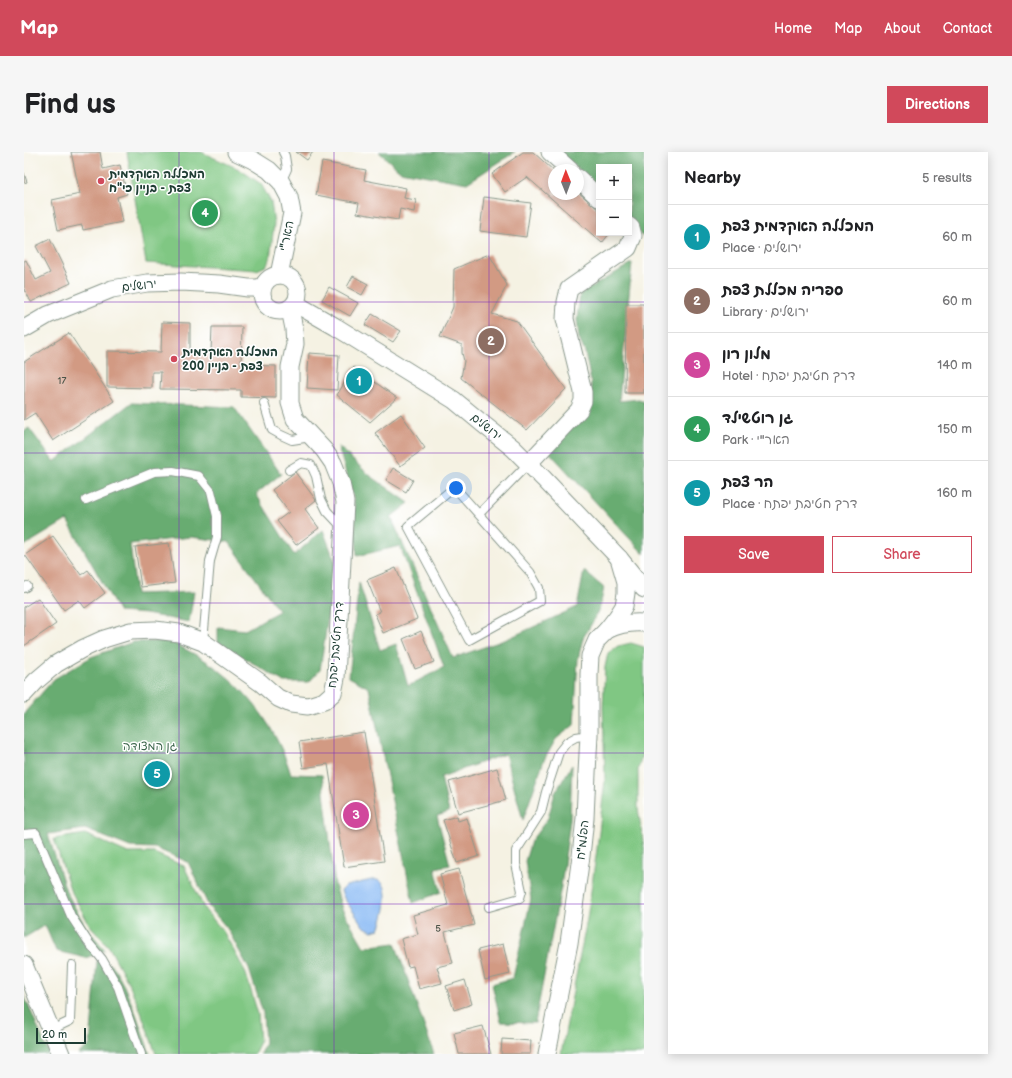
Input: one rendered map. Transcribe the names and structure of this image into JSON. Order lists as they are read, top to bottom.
{
  "streets": {
    "street": [
      "האר\"י",
      "ירושלים",
      "דרך חטיבת יפתח",
      "הפלמ\"ח"
    ]
  },
  "crossings": [
    ["האר\"י", "ירושלים"],
    ["האר\"י", "דרך חטיבת יפתח"],
    ["ירושלים", "דרך חטיבת יפתח"],
    ["ירושלים", "הפלמ\"ח"]
  ],
  "parks": ["גן המצודה"],
  "places": ["המכללה האקדמית צפת - בניין כי\"ח", "המכללה האקדמית צפת - בניין 200"],
  "house_numbers": ["17", "5"],
  "scale_bar": "20 m",
  "north": "top",
  "page": {
    "header": "Map",
    "nav": [
      "Home",
      "Map",
      "About",
      "Contact"
    ],
    "buttons": [
      "Directions",
      ["Save", "Share"]
    ],
    "title": "Find us",
    "heading": ["Nearby", "5 results"],
    "map_buttons": ["+", "−"],
    "pins": [
      "4",
      "2",
      "1",
      "5",
      "3"
    ],
    "list": [
      {
        "mark": "1",
        "name": "המכללה האקדמית צפת",
        "note": "Place · ירושלים",
        "value": "60 m"
      },
      {
        "mark": "2",
        "name": "ספריה מכללת צפת",
        "note": "Library · ירושלים",
        "value": "60 m"
      },
      {
        "mark": "3",
        "name": "מלון רון",
        "note": "Hotel · דרך חטיבת יפתח",
        "value": "140 m"
      },
      {
        "mark": "4",
        "name": "גן רוטשילד",
        "note": "Park · האר\"י",
        "value": "150 m"
      },
      {
        "mark": "5",
        "name": "הר צפת",
        "note": "Place · דרך חטיבת יפתח",
        "value": "160 m"
      }
    ],
    "scale": "20 m"
  }
}
